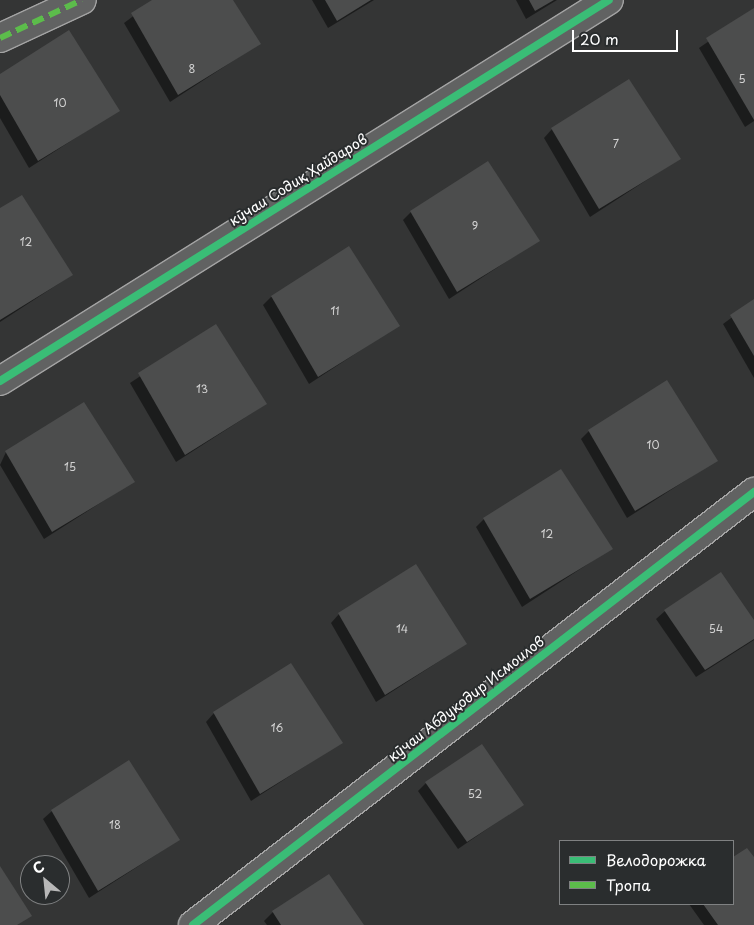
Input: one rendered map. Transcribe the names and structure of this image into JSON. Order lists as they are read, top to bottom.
{
  "streets": {
    "street": ["кӯчаи Содиқ Ҳайдаров", "кӯчаи Абдуқодир Исмоилов"]
  },
  "house_numbers": [
    "8",
    "5",
    "10",
    "7",
    "9",
    "12",
    "11",
    "13",
    "10",
    "15",
    "12",
    "14",
    "54",
    "16",
    "52",
    "18"
  ],
  "legend": ["Велодорожка", "Тропа"],
  "scale_bar": "20 m",
  "north": "top left"
}
